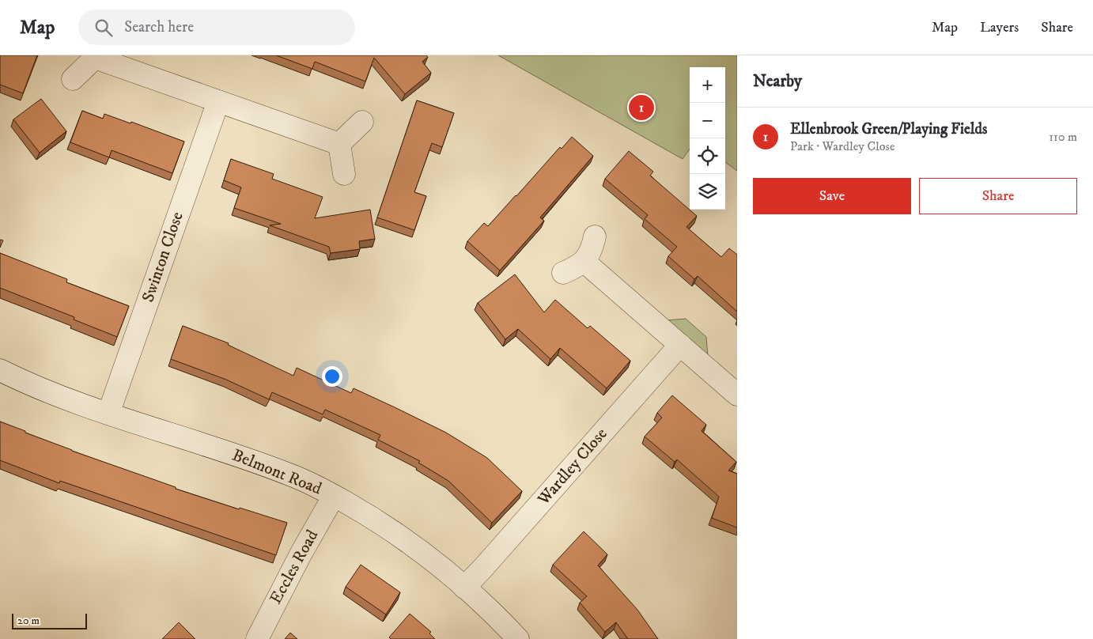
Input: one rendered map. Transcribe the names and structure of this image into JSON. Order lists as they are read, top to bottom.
{
  "streets": {
    "street": [
      "Swinton Close",
      "Wardley Close",
      "Belmont Road",
      "Eccles Road"
    ]
  },
  "crossings": [
    ["Swinton Close", "Belmont Road"],
    ["Wardley Close", "Belmont Road"],
    ["Belmont Road", "Eccles Road"]
  ],
  "scale_bar": "20 m",
  "page": {
    "header": "Map",
    "search": "Search here",
    "nav": ["Map", "Layers", "Share"],
    "heading": "Nearby",
    "map_buttons": ["+", "−"],
    "pins": "1",
    "list": [
      {
        "mark": "1",
        "name": "Ellenbrook Green/Playing Fields",
        "note": "Park · Wardley Close",
        "value": "110 m"
      }
    ],
    "buttons": ["Save", "Share"],
    "scale": "20 m"
  }
}
